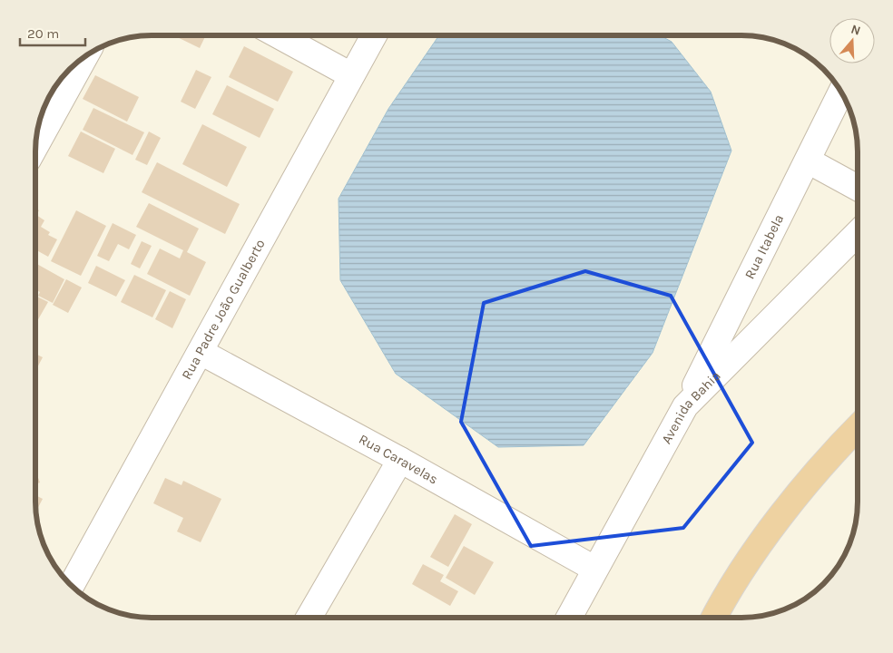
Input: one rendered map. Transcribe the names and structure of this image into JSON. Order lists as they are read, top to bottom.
{
  "streets": {
    "street": [
      "Rua Itabela",
      "Rua Padre João Gualberto",
      "Avenida Bahia",
      "Rua Caravelas"
    ]
  },
  "crossings": [
    ["Rua Itabela", "Avenida Bahia"],
    ["Rua Padre João Gualberto", "Rua Caravelas"],
    ["Avenida Bahia", "Rua Caravelas"]
  ],
  "scale_bar": "20 m",
  "north": "top"
}
